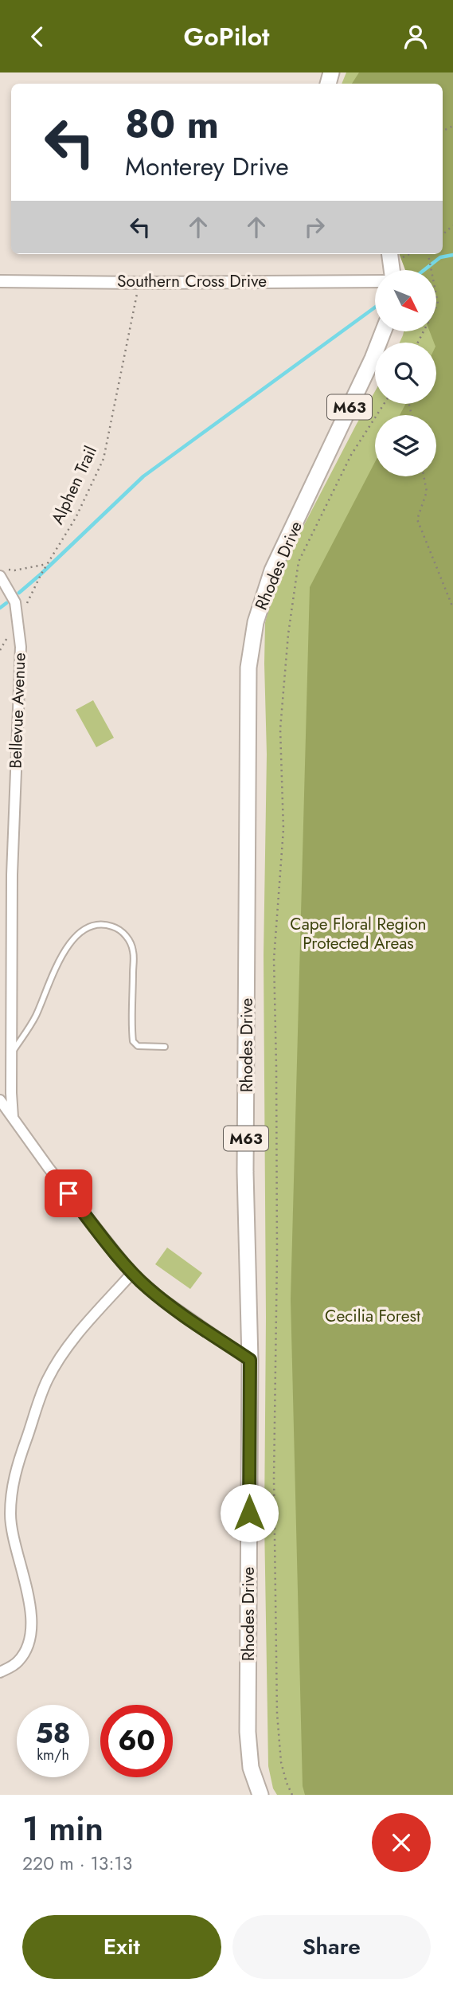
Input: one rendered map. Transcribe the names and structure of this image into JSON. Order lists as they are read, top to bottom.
{
  "streets": {
    "main road": ["M63", "Rhodes Drive"],
    "street": ["Southern Cross Drive", "Bellevue Avenue"],
    "path": ["Alphen Trail"]
  },
  "crossings": [
    ["Southern Cross Drive", "Alphen Trail"],
    ["Alphen Trail", "Bellevue Avenue"]
  ],
  "parks": ["Cape Floral Region Protected Areas", "Cecilia Forest"],
  "north": "bottom right",
  "page": {
    "header": "GoPilot",
    "turn": ["80 m", "Monterey Drive"],
    "speed": "58 km/h",
    "limit": "60",
    "heading": ["1 min", "220 m · 13:13"],
    "buttons": ["Exit", "Share"]
  }
}
